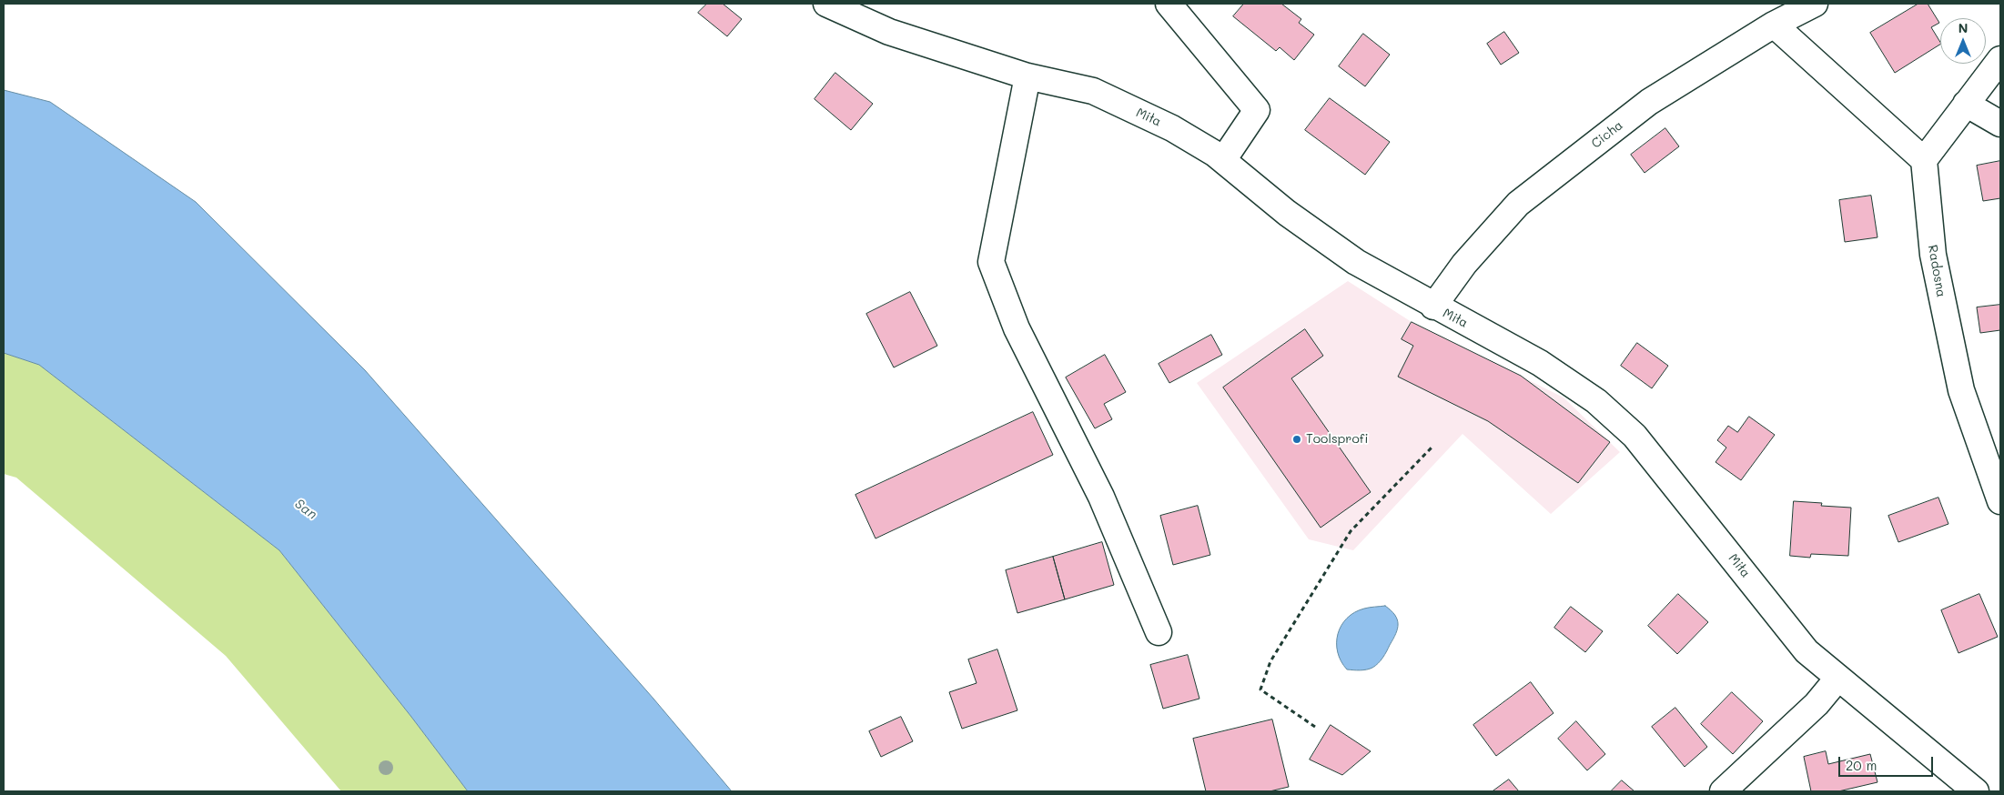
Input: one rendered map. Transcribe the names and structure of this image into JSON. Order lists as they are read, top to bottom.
{
  "streets": {
    "street": ["Miła", "Cicha", "Radosna"]
  },
  "crossings": [
    ["Miła", "Cicha"]
  ],
  "water": ["San"],
  "places": ["Toolsprofi"],
  "scale_bar": "20 m",
  "north": "top"
}
